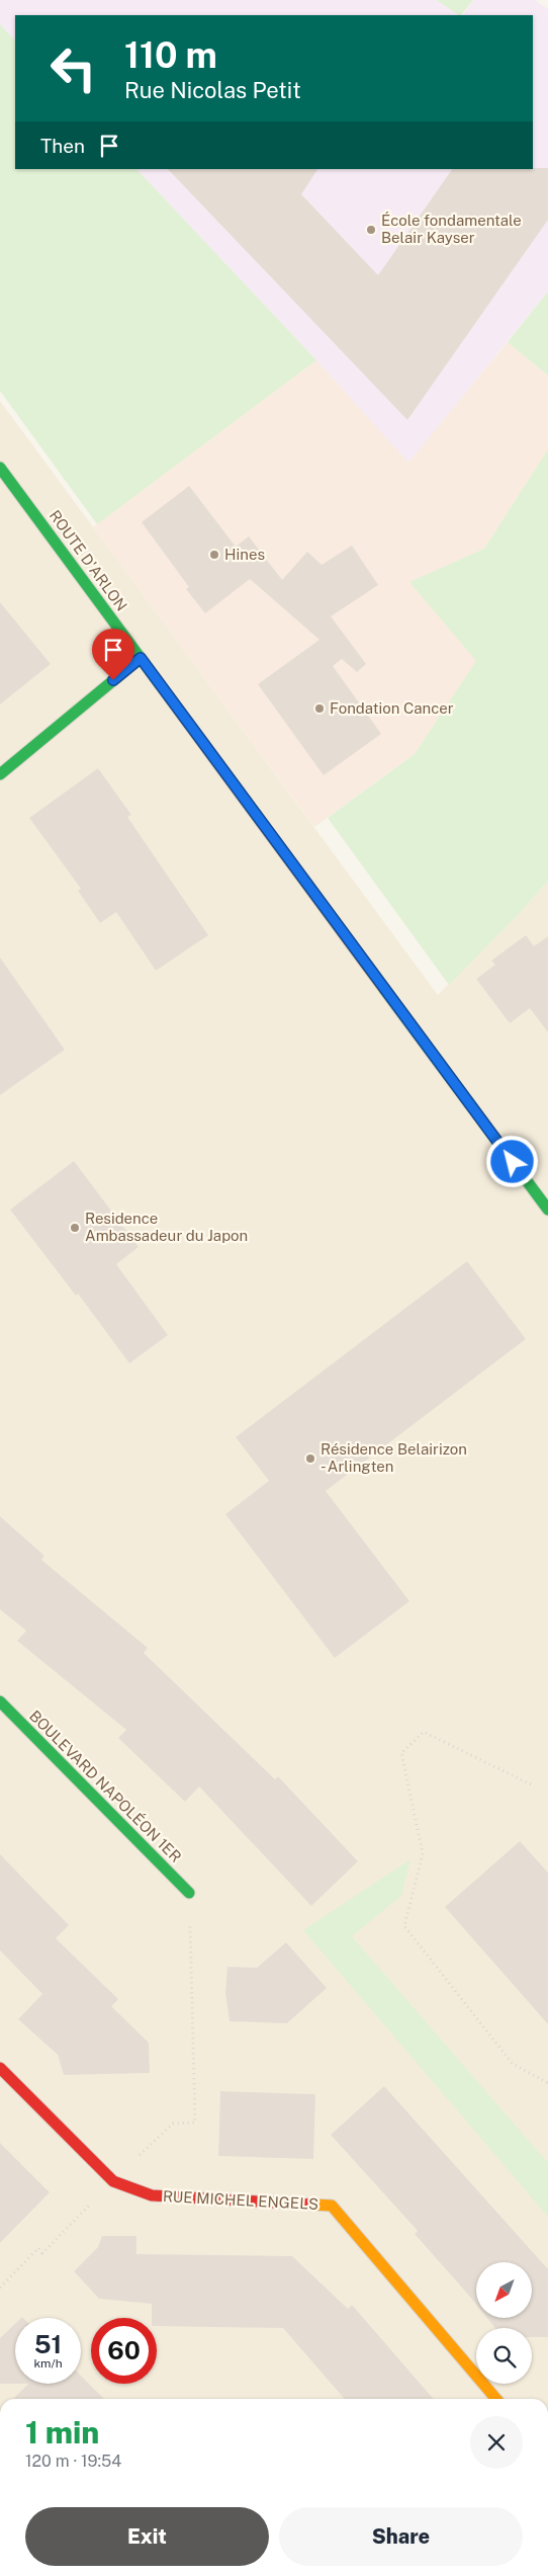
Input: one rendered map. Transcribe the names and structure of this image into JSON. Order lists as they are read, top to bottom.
{
  "streets": {
    "street": ["ROUTE D'ARLON", "BOULEVARD NAPOLÉON 1ER", "RUE MICHEL ENGELS"]
  },
  "places": [
    "École fondamentale Belair Kayser",
    "Hines",
    "Fondation Cancer",
    "Residence Ambassadeur du Japon",
    "Résidence Belairizon - Arlingten"
  ],
  "north": "bottom left",
  "page": {
    "turn": ["110 m", "Rue Nicolas Petit"],
    "then": "Then",
    "speed": "51 km/h",
    "limit": "60",
    "heading": ["1 min", "120 m · 19:54"],
    "buttons": ["Exit", "Share"]
  }
}
